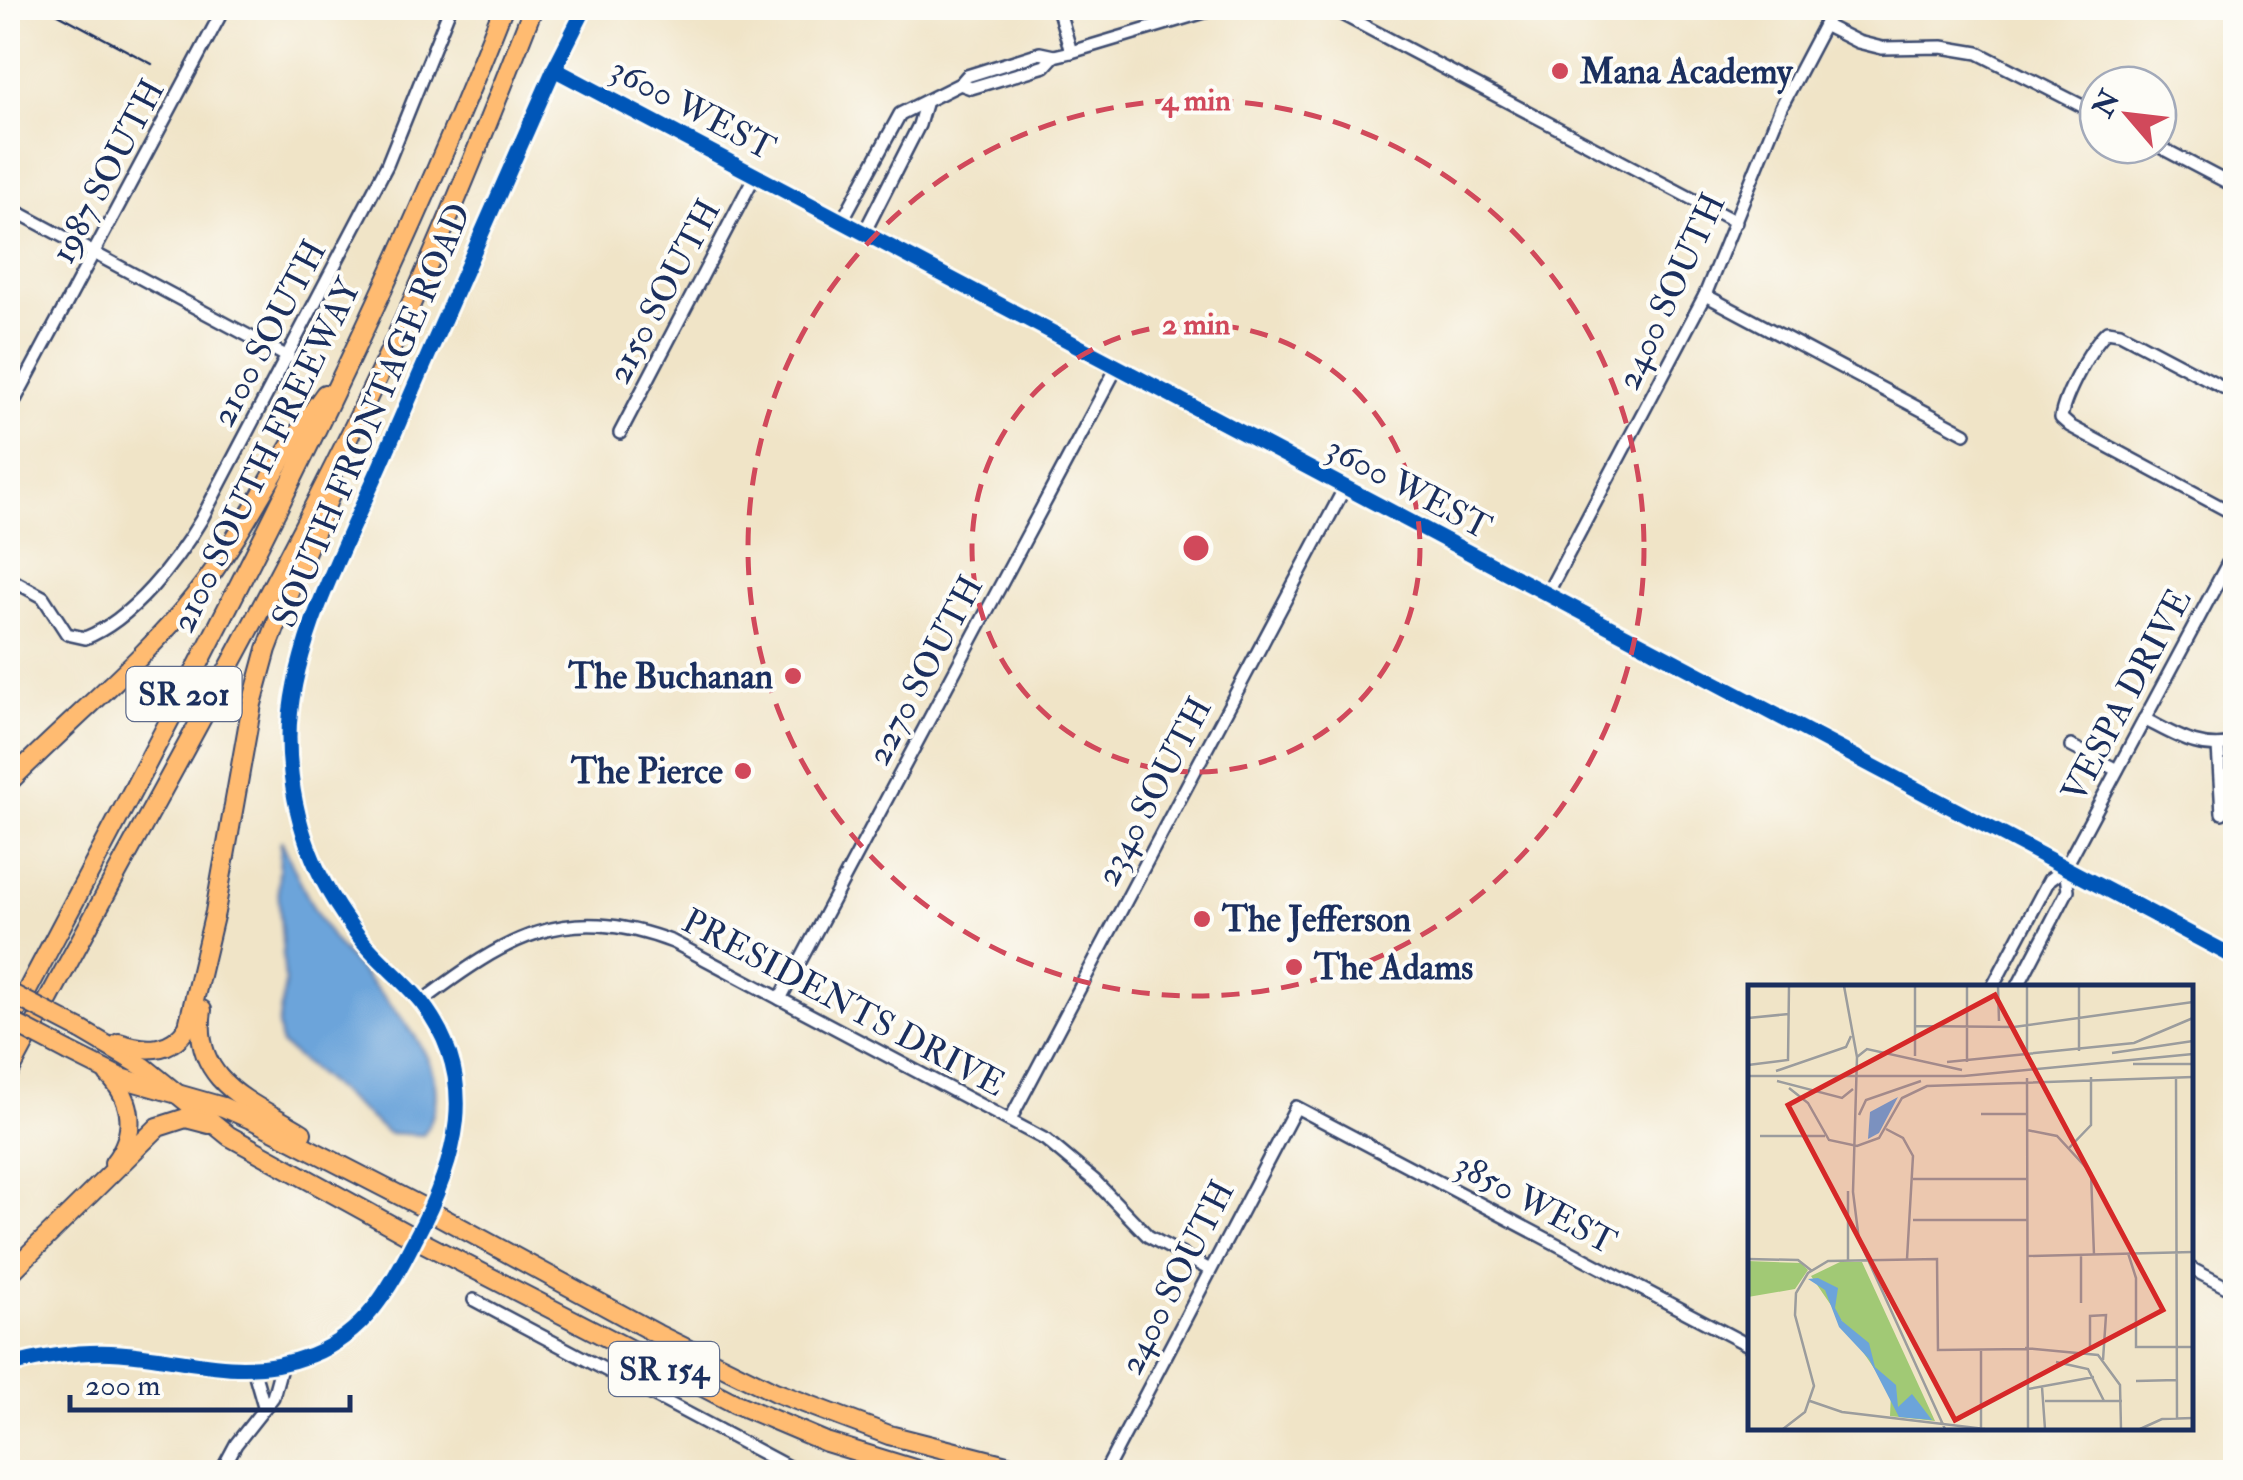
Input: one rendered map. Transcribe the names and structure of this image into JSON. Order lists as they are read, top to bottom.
{
  "streets": {
    "highway": ["2100 SOUTH FREEWAY", "SR 201", "SR 154"],
    "street": [
      "3600 WEST",
      "1987 SOUTH",
      "2150 SOUTH",
      "2400 SOUTH",
      "2100 SOUTH",
      "SOUTH FRONTAGE ROAD",
      "2270 SOUTH",
      "VESPA DRIVE",
      "2340 SOUTH",
      "PRESIDENTS DRIVE",
      "3850 WEST"
    ]
  },
  "crossings": [
    ["3600 WEST", "2150 SOUTH"],
    ["3600 WEST", "2400 SOUTH"],
    ["3600 WEST", "SOUTH FRONTAGE ROAD"],
    ["3600 WEST", "2270 SOUTH"],
    ["3600 WEST", "VESPA DRIVE"],
    ["3600 WEST", "2340 SOUTH"],
    ["2400 SOUTH", "PRESIDENTS DRIVE"],
    ["2400 SOUTH", "3850 WEST"],
    ["SOUTH FRONTAGE ROAD", "PRESIDENTS DRIVE"],
    ["SOUTH FRONTAGE ROAD", "SR 154"],
    ["2100 SOUTH FREEWAY", "SR 154"],
    ["2270 SOUTH", "PRESIDENTS DRIVE"],
    ["2340 SOUTH", "PRESIDENTS DRIVE"]
  ],
  "places": [
    "Mana Academy",
    "The Buchanan",
    "The Pierce",
    "The Jefferson",
    "The Adams"
  ],
  "scale_bar": "200 m",
  "north": "top left",
  "rings": ["4 min", "2 min"]
}
